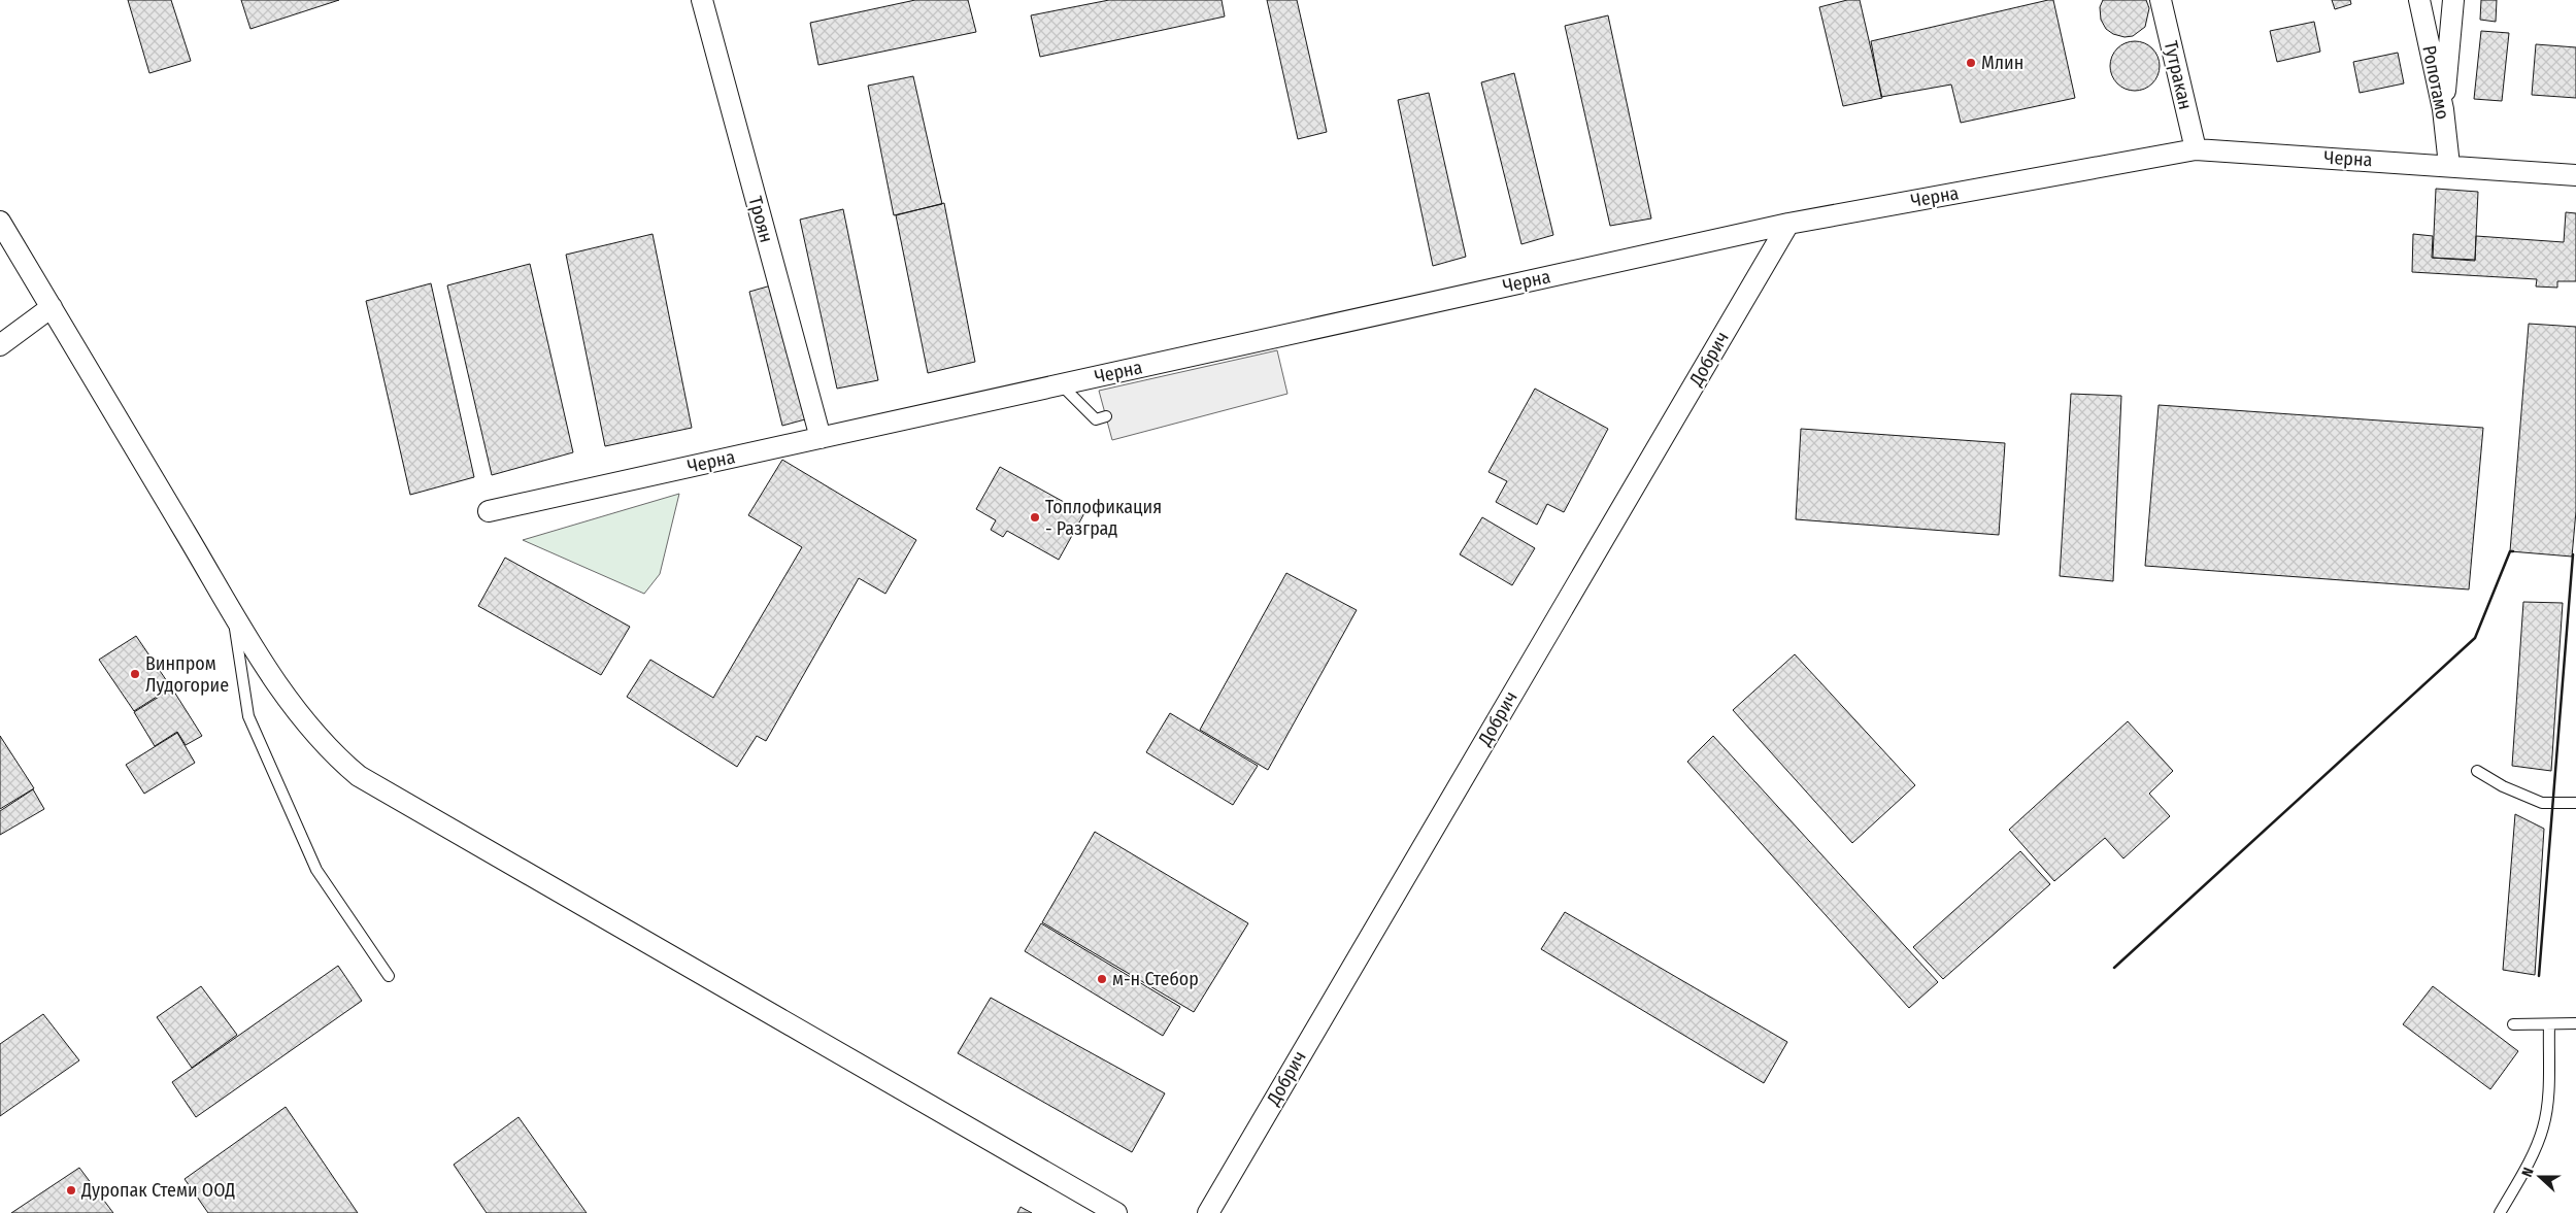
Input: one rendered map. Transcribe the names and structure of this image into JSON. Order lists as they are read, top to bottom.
{
  "streets": {
    "street": [
      "Тутракан",
      "Ропотамо",
      "Черна",
      "Троян",
      "Добрич"
    ]
  },
  "crossings": [
    ["Тутракан", "Черна"],
    ["Ропотамо", "Черна"],
    ["Черна", "Троян"],
    ["Черна", "Добрич"]
  ],
  "places": [
    "Млин",
    "Топлофикация - Разград",
    "Винпром Лудогорие",
    "м-н Стебор",
    "Дуропак Стеми ООД"
  ],
  "north": "left"
}
